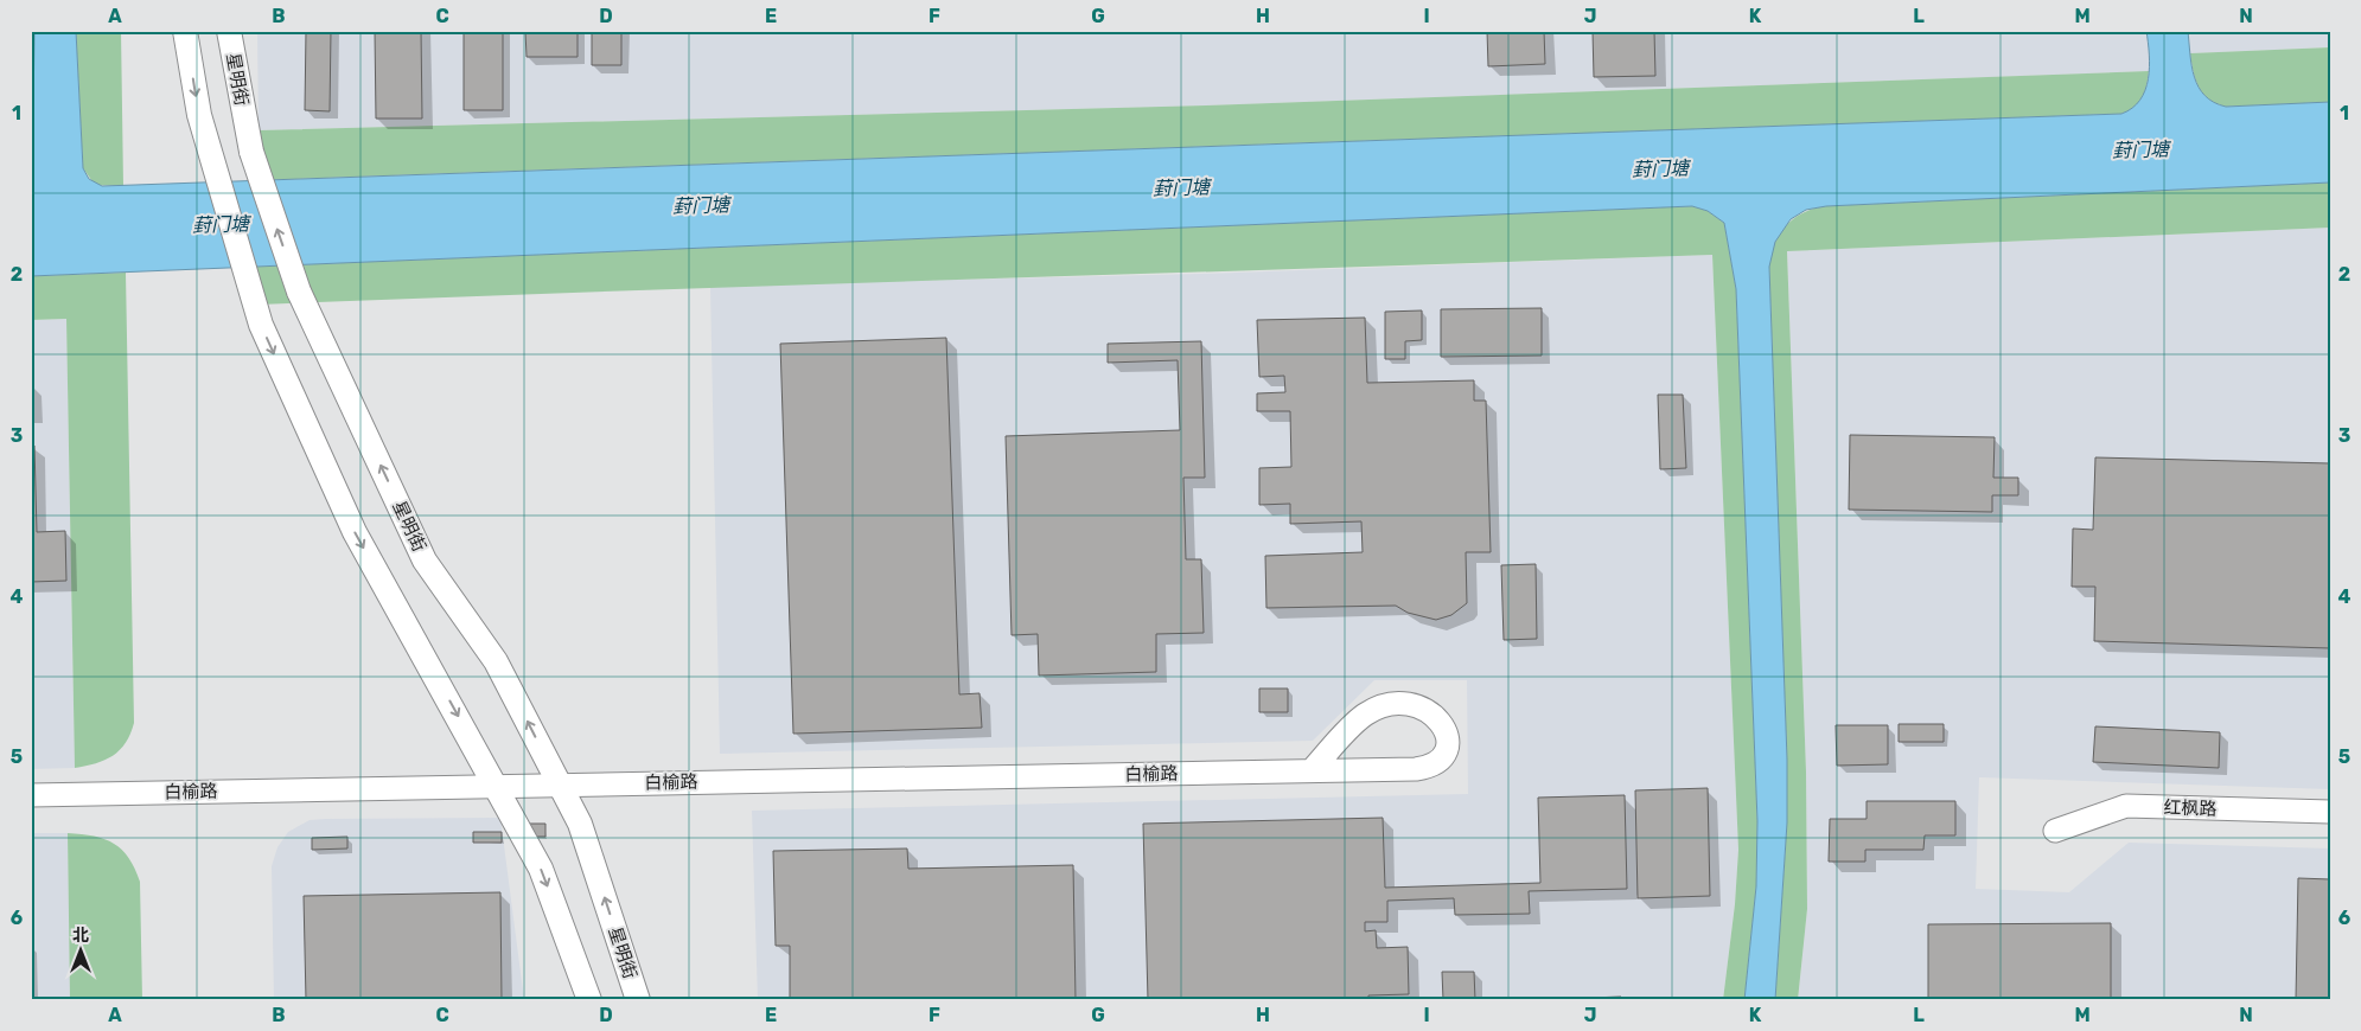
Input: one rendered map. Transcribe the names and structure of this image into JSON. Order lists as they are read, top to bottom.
{
  "streets": {
    "main road": ["星明街"],
    "street": ["白榆路", "红枫路"]
  },
  "crossings": [
    ["星明街", "白榆路"]
  ],
  "water": ["葑门塘"],
  "north": "top",
  "grid": {
    "columns": [
      "A",
      "B",
      "C",
      "D",
      "E",
      "F",
      "G",
      "H",
      "I",
      "J",
      "K",
      "L",
      "M",
      "N"
    ],
    "rows": [
      "1",
      "2",
      "3",
      "4",
      "5",
      "6"
    ]
  }
}
